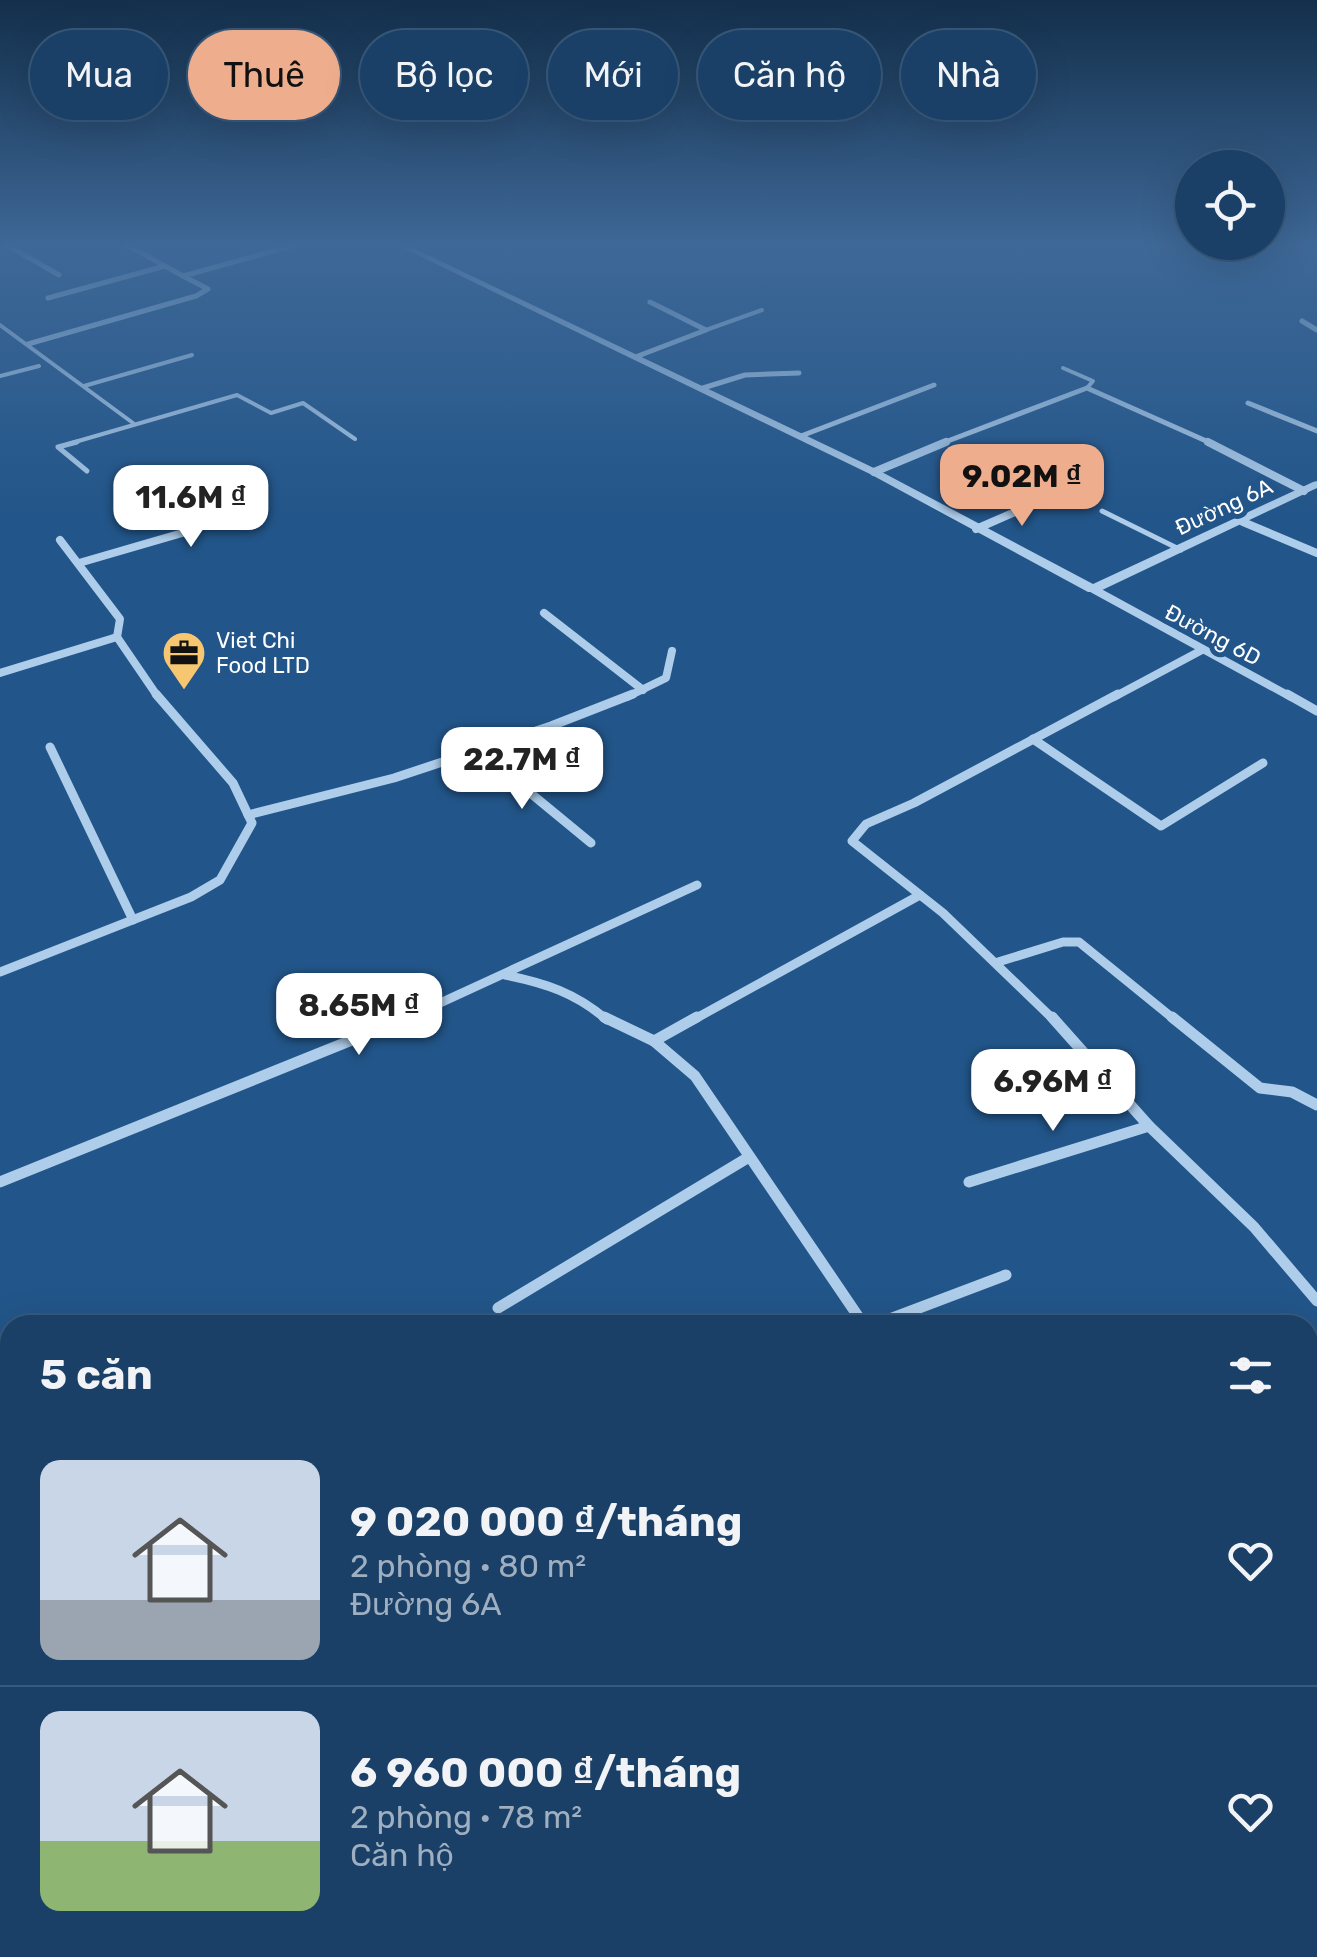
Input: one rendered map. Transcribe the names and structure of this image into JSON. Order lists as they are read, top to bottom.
{
  "streets": {
    "street": ["Đường 6A", "Đường 6D"]
  },
  "crossings": [
    ["Đường 6A", "Đường 6D"]
  ],
  "places": {
    "office": ["Viet Chi Food LTD"]
  },
  "page": {
    "chip": [
      "Mua",
      "Thuê",
      "Bộ lọc",
      "Mới",
      "Căn hộ",
      "Nhà"
    ],
    "price": [
      "9.02M ₫",
      "11.6M ₫",
      "22.7M ₫",
      "8.65M ₫",
      "6.96M ₫"
    ],
    "heading": "5 căn",
    "list": [
      {
        "name": "9 020 000 ₫/tháng",
        "note": "2 phòng · 80 m² · Đường 6A"
      },
      {
        "name": "6 960 000 ₫/tháng",
        "note": "2 phòng · 78 m² · Căn hộ"
      }
    ]
  }
}
